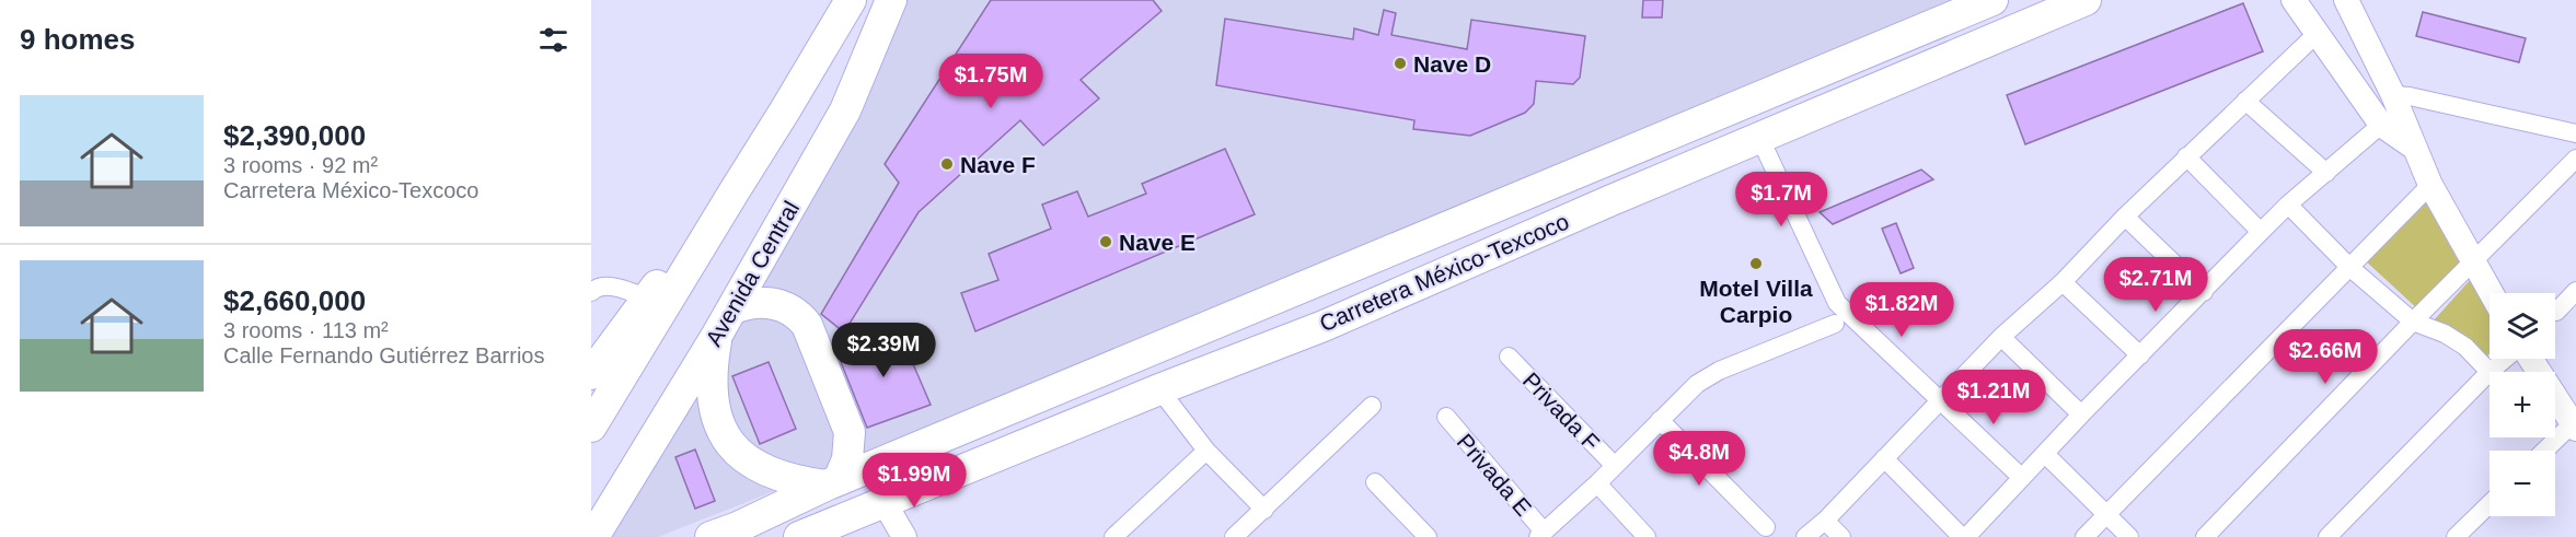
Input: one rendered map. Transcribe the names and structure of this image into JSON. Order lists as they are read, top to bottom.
{
  "streets": {
    "highway": ["Carretera México-Texcoco", "Avenida Central"],
    "street": ["Privada F", "Privada E"]
  },
  "crossings": [
    ["Carretera México-Texcoco", "Avenida Central"]
  ],
  "places": [
    "Nave D",
    "Nave F",
    "Nave E",
    "Motel Villa Carpio"
  ],
  "page": {
    "heading": "9 homes",
    "price": [
      "$1.75M",
      "$1.7M",
      "$2.71M",
      "$1.82M",
      "$2.39M",
      "$2.66M",
      "$1.21M",
      "$4.8M",
      "$1.99M"
    ],
    "list": [
      {
        "name": "$2,390,000",
        "note": "3 rooms · 92 m² · Carretera México-Texcoco"
      },
      {
        "name": "$2,660,000",
        "note": "3 rooms · 113 m² · Calle Fernando Gutiérrez Barrios"
      }
    ],
    "map_buttons": ["+", "−"]
  }
}
